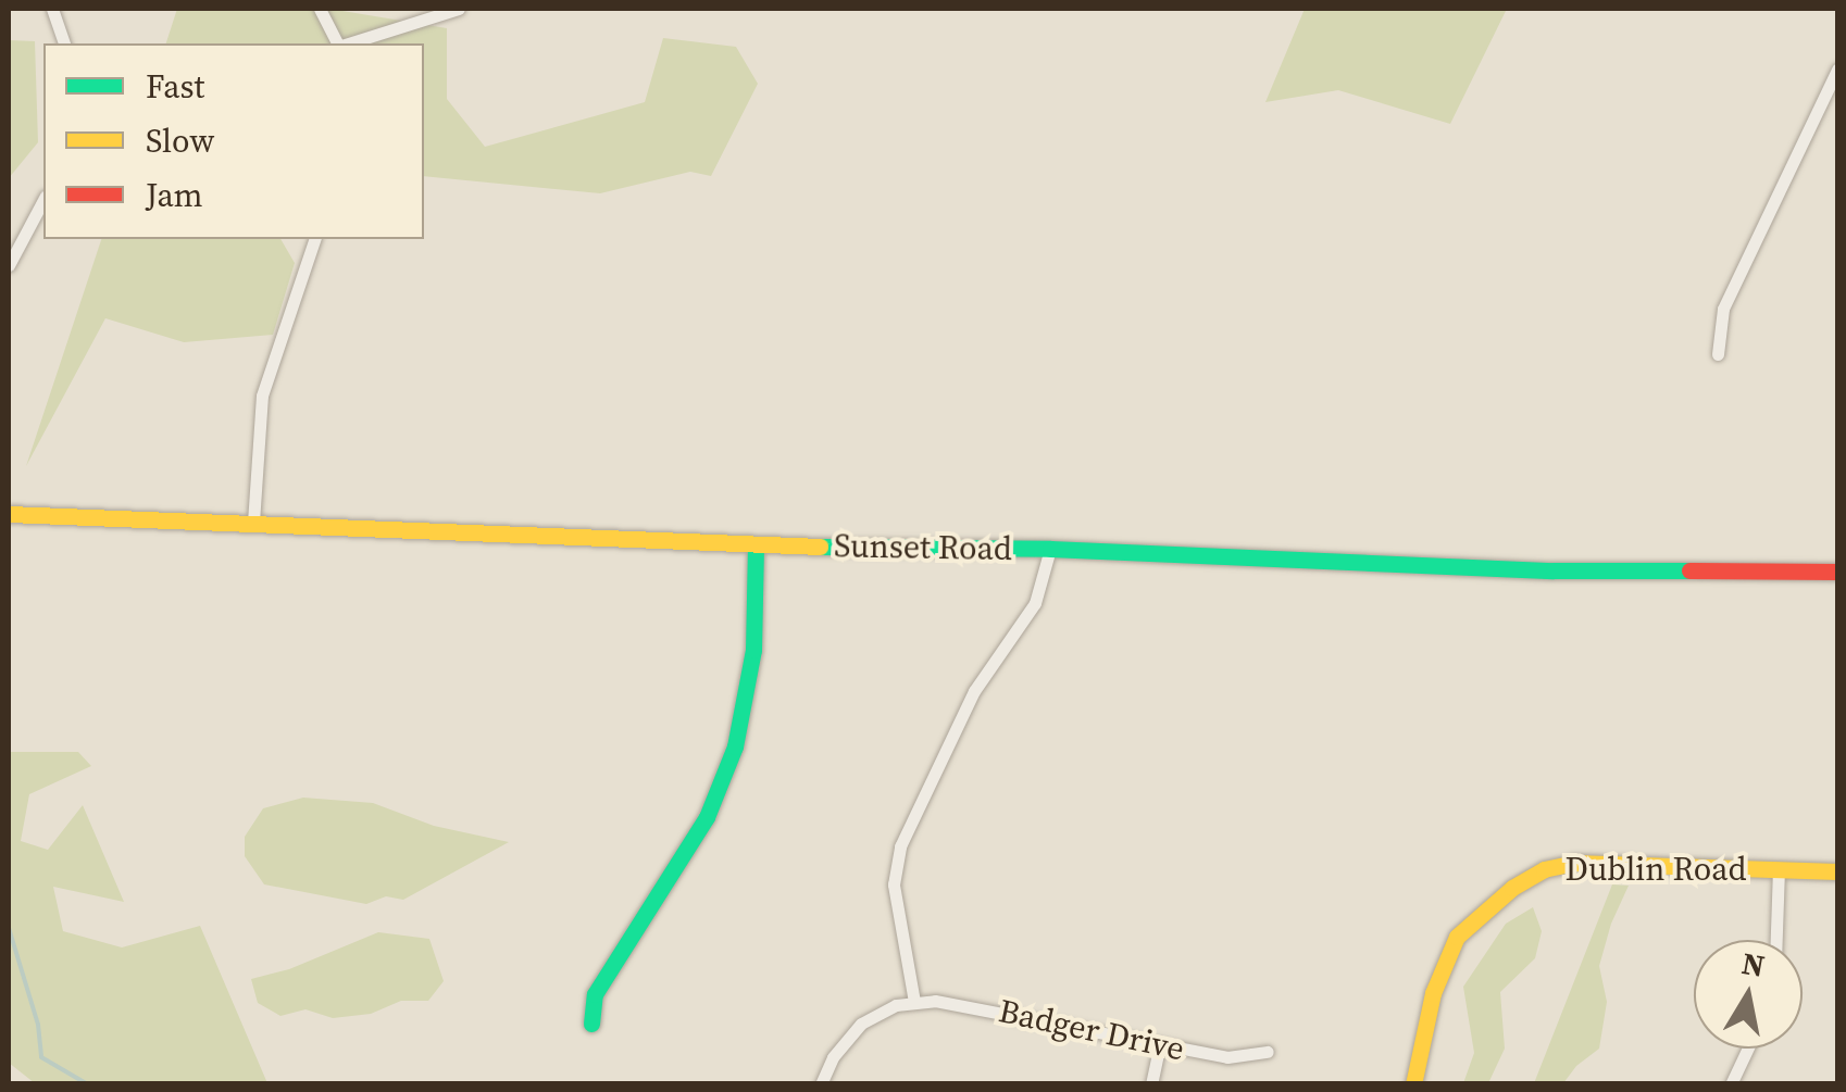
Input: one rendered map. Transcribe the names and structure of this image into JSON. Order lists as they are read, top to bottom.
{
  "streets": {
    "street": ["Sunset Road", "Dublin Road", "Badger Drive"]
  },
  "legend": ["Fast", "Slow", "Jam"],
  "north": "top"
}
